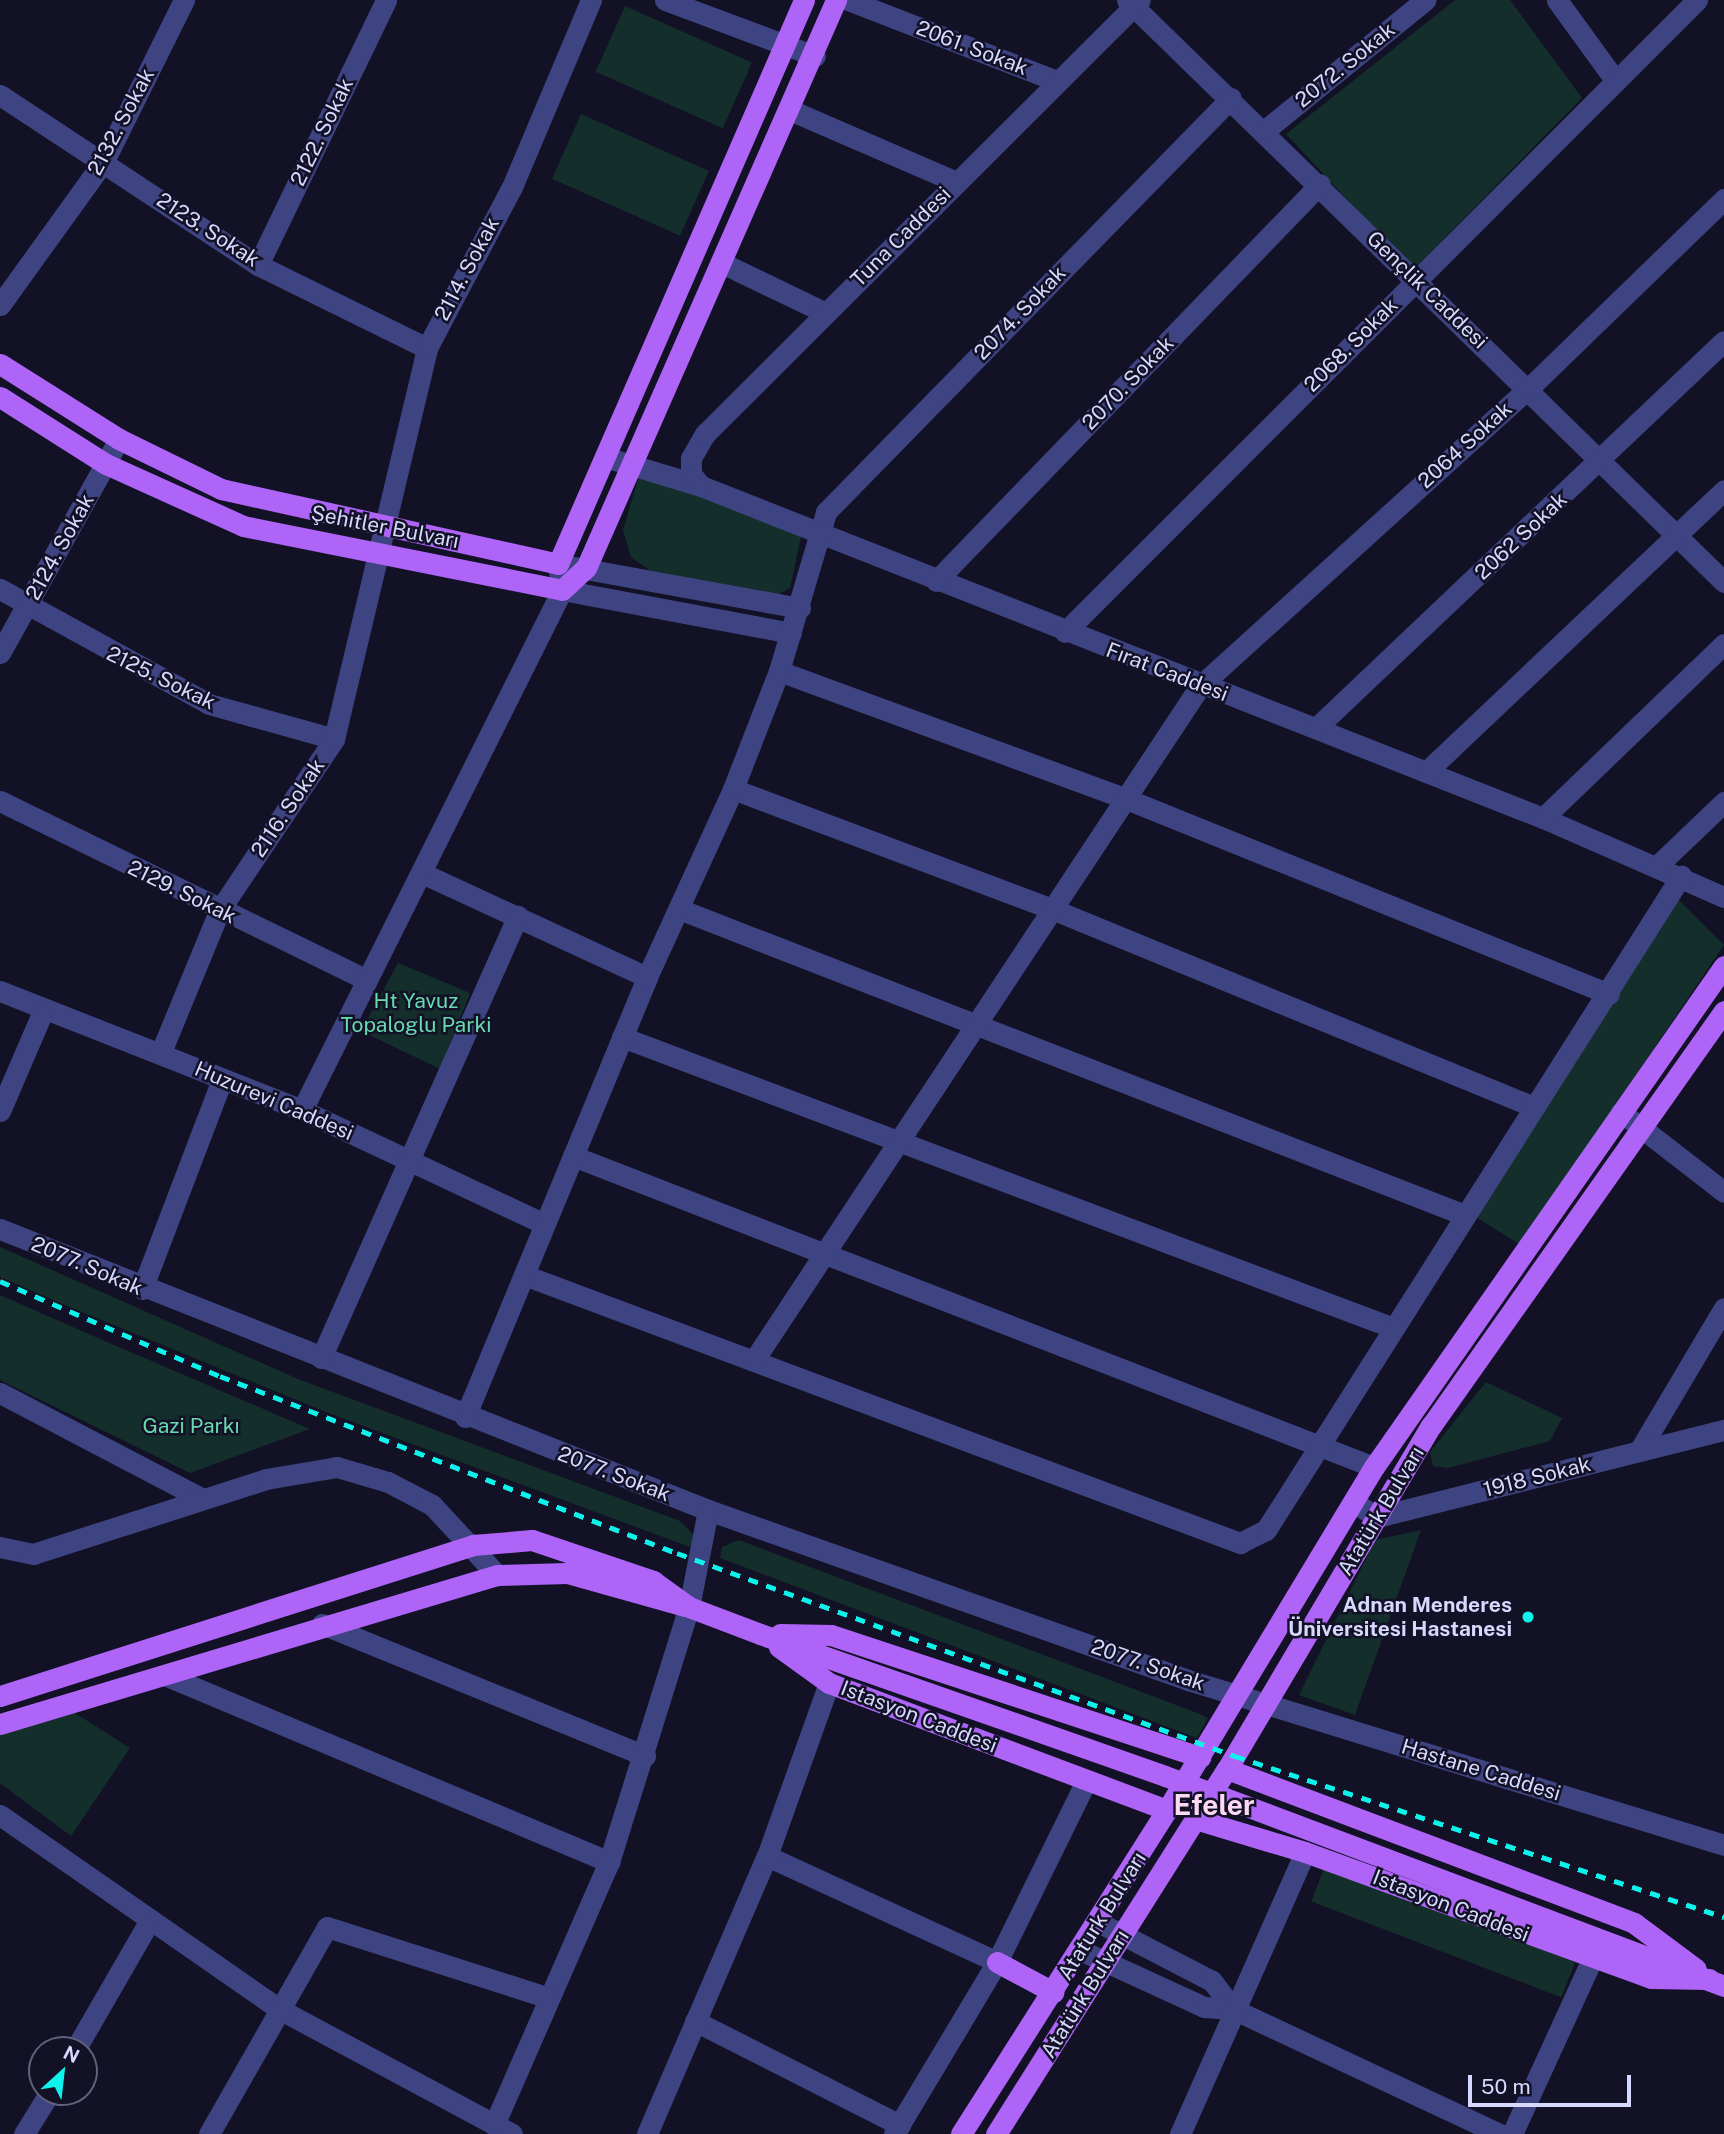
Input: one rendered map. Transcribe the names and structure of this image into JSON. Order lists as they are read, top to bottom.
{
  "streets": {
    "main road": [
      "Şehitler Bulvarı",
      "Atatürk Bulvarı",
      "Istasyon Caddesi",
      "Ataturk Bulvarı"
    ],
    "street": [
      "2061. Sokak",
      "2072. Sokak",
      "2132. Sokak",
      "2122. Sokak",
      "2123. Sokak",
      "Tuna Caddesi",
      "2114. Sokak",
      "Gençlik Caddesi",
      "2074. Sokak",
      "2068. Sokak",
      "2070. Sokak",
      "2064 Sokak",
      "2062 Sokak",
      "2124. Sokak",
      "Fırat Caddesi",
      "2125. Sokak",
      "2116. Sokak",
      "2129. Sokak",
      "Huzurevi Caddesi",
      "2077. Sokak",
      "1918 Sokak",
      "Hastane Caddesi"
    ]
  },
  "crossings": [
    ["2061. Sokak", "Tuna Caddesi"],
    ["2072. Sokak", "Gençlik Caddesi"],
    ["2132. Sokak", "2123. Sokak"],
    ["2122. Sokak", "2123. Sokak"],
    ["2123. Sokak", "2114. Sokak"],
    ["Tuna Caddesi", "Gençlik Caddesi"],
    ["Tuna Caddesi", "Fırat Caddesi"],
    ["2114. Sokak", "Şehitler Bulvarı"],
    ["2114. Sokak", "2116. Sokak"],
    ["Gençlik Caddesi", "2074. Sokak"],
    ["Gençlik Caddesi", "2068. Sokak"],
    ["Gençlik Caddesi", "2070. Sokak"],
    ["Gençlik Caddesi", "2064 Sokak"],
    ["Gençlik Caddesi", "2062 Sokak"],
    ["2074. Sokak", "Şehitler Bulvarı"],
    ["2074. Sokak", "Fırat Caddesi"],
    ["2074. Sokak", "Huzurevi Caddesi"],
    ["2074. Sokak", "2077. Sokak"],
    ["2068. Sokak", "Fırat Caddesi"],
    ["2070. Sokak", "Fırat Caddesi"],
    ["2064 Sokak", "Fırat Caddesi"],
    ["Şehitler Bulvarı", "2124. Sokak"],
    ["Şehitler Bulvarı", "2116. Sokak"],
    ["2062 Sokak", "Fırat Caddesi"],
    ["2124. Sokak", "2125. Sokak"],
    ["2125. Sokak", "2116. Sokak"],
    ["2116. Sokak", "2129. Sokak"],
    ["2116. Sokak", "Huzurevi Caddesi"],
    ["2077. Sokak", "Atatürk Bulvarı"],
    ["2077. Sokak", "Hastane Caddesi"],
    ["2077. Sokak", "Ataturk Bulvarı"],
    ["1918 Sokak", "Atatürk Bulvarı"],
    ["Atatürk Bulvarı", "Istasyon Caddesi"],
    ["Atatürk Bulvarı", "Hastane Caddesi"],
    ["Atatürk Bulvarı", "Ataturk Bulvarı"],
    ["Istasyon Caddesi", "Ataturk Bulvarı"],
    ["Hastane Caddesi", "Ataturk Bulvarı"]
  ],
  "districts": ["Efeler"],
  "parks": ["Ht Yavuz Topaloglu Parki", "Gazi Parkı"],
  "places": ["Adnan Menderes Üniversitesi Hastanesi"],
  "scale_bar": "50 m",
  "north": "top right"
}
